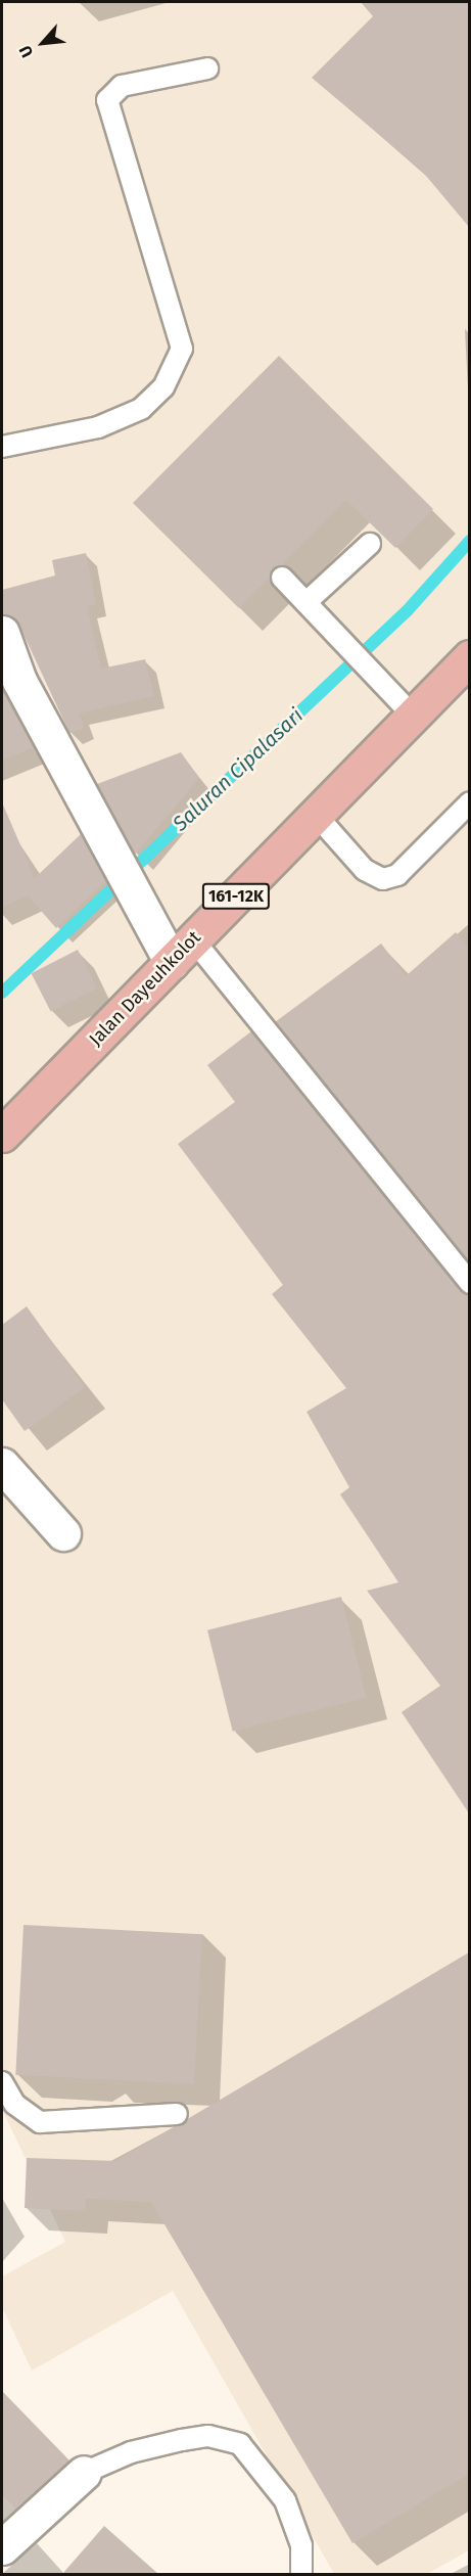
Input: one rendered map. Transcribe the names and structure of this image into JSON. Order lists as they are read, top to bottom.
{
  "streets": {
    "main road": ["161-12K", "Jalan Dayeuhkolot"]
  },
  "water": ["Saluran Cipalasari"],
  "north": "bottom left"
}
